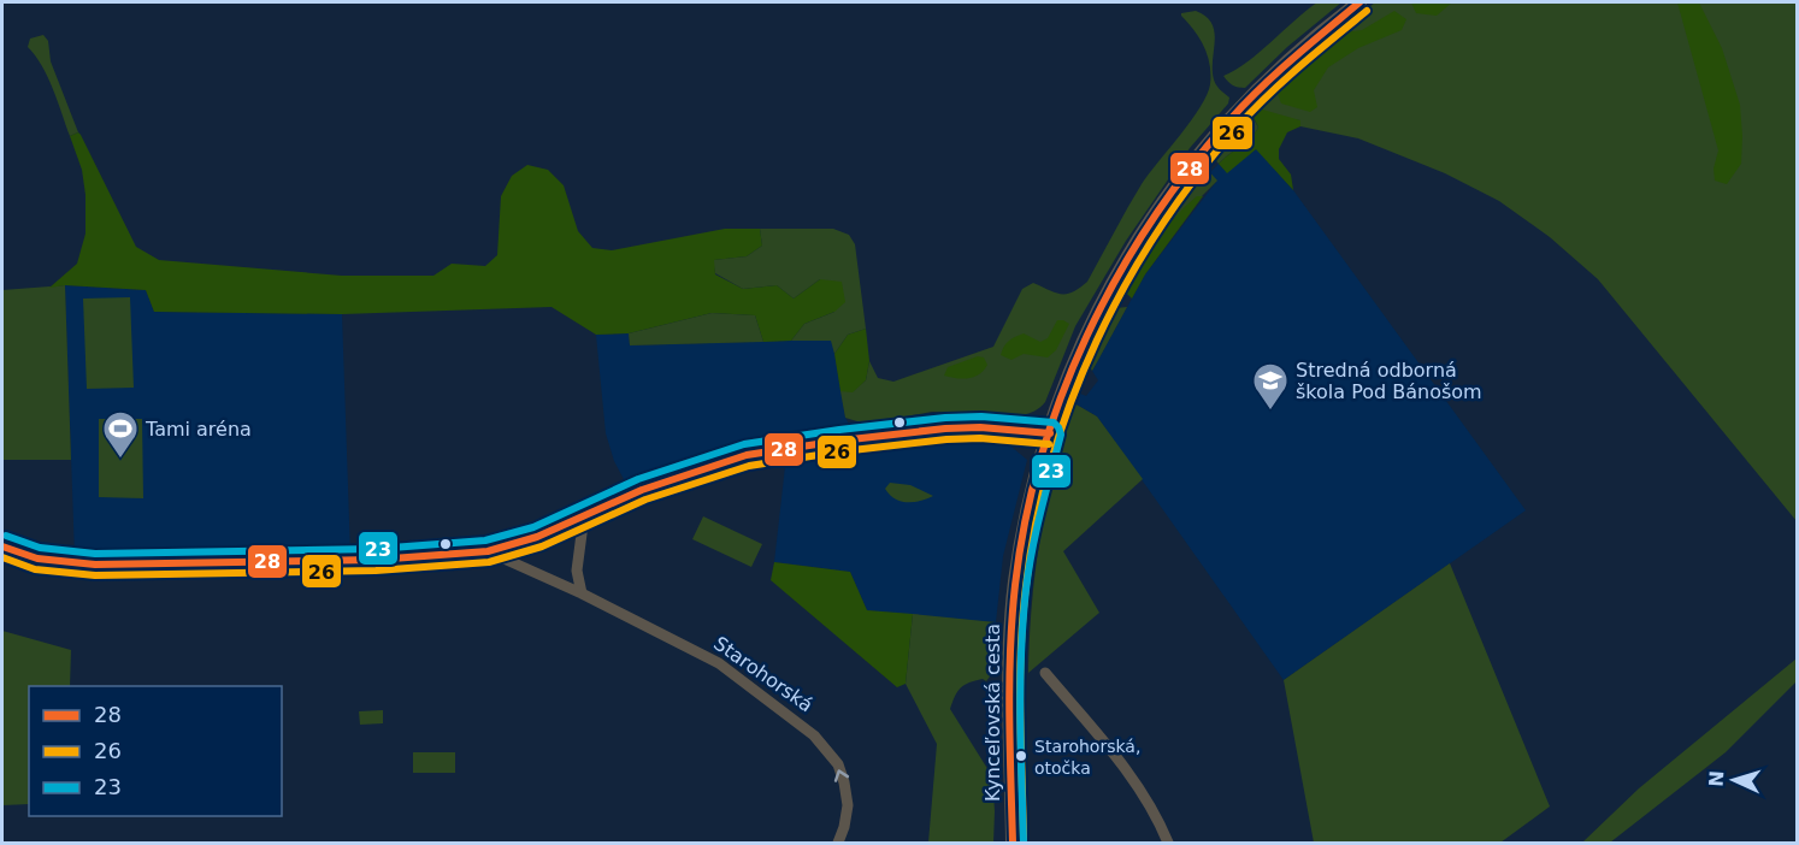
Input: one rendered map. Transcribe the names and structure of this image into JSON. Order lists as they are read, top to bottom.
{
  "streets": {
    "street": ["Starohorská", "Kynceľovská cesta"]
  },
  "one_way": ["Starohorská"],
  "places": {
    "school or university": ["Stredná odborná škola Pod Bánošom"],
    "sports": ["Tami aréna"],
    "other": ["Starohorská, otočka"]
  },
  "lines": ["transit line 28", "transit line 26", "transit line 23"],
  "legend": ["28", "26", "23"],
  "north": "left"
}
